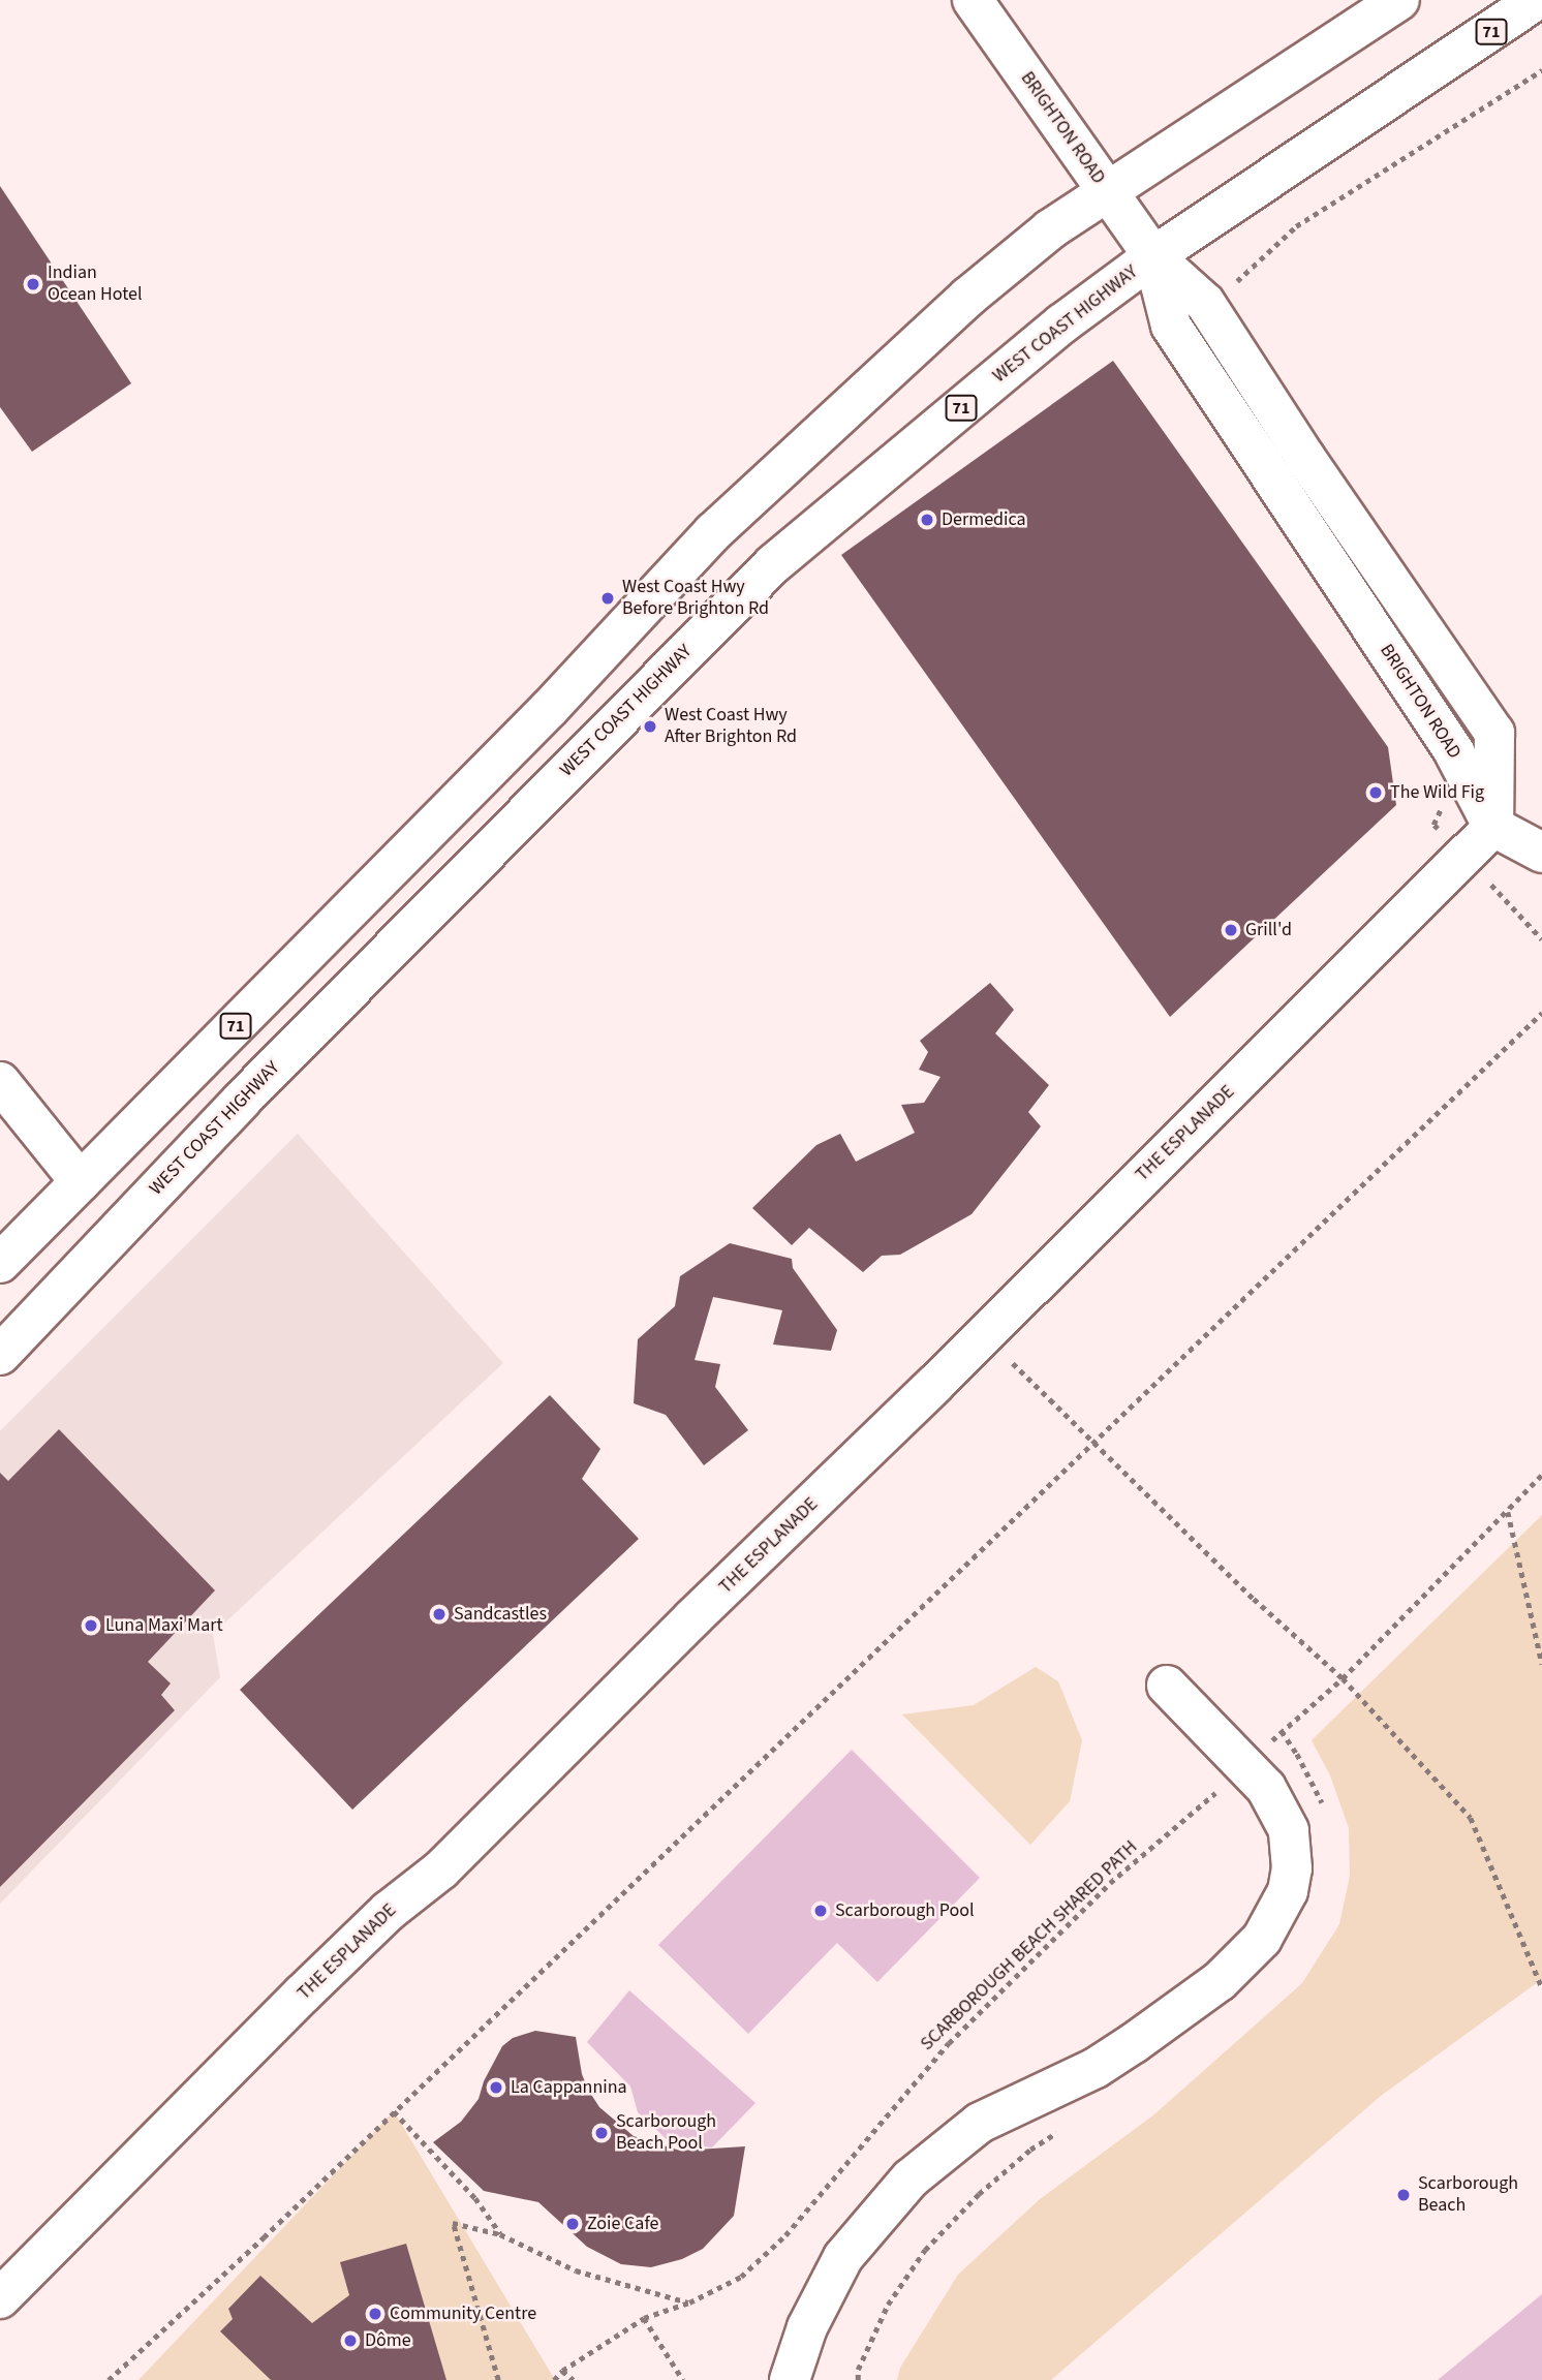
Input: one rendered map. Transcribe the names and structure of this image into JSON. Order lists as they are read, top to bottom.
{
  "streets": {
    "main road": [
      "71",
      "BRIGHTON ROAD",
      "WEST COAST HIGHWAY",
      "THE ESPLANADE"
    ],
    "path": ["SCARBOROUGH BEACH SHARED PATH"]
  },
  "crossings": [
    ["71", "BRIGHTON ROAD"],
    ["BRIGHTON ROAD", "WEST COAST HIGHWAY"],
    ["BRIGHTON ROAD", "THE ESPLANADE"]
  ],
  "places": [
    "Indian Ocean Hotel",
    "Dermedica",
    "West Coast Hwy Before Brighton Rd",
    "West Coast Hwy After Brighton Rd",
    "The Wild Fig",
    "Grill'd",
    "Sandcastles",
    "Luna Maxi Mart",
    "Scarborough Pool",
    "La Cappannina",
    "Scarborough Beach Pool",
    "Scarborough Beach",
    "Zoie Cafe",
    "Community Centre",
    "Dôme"
  ]
}
